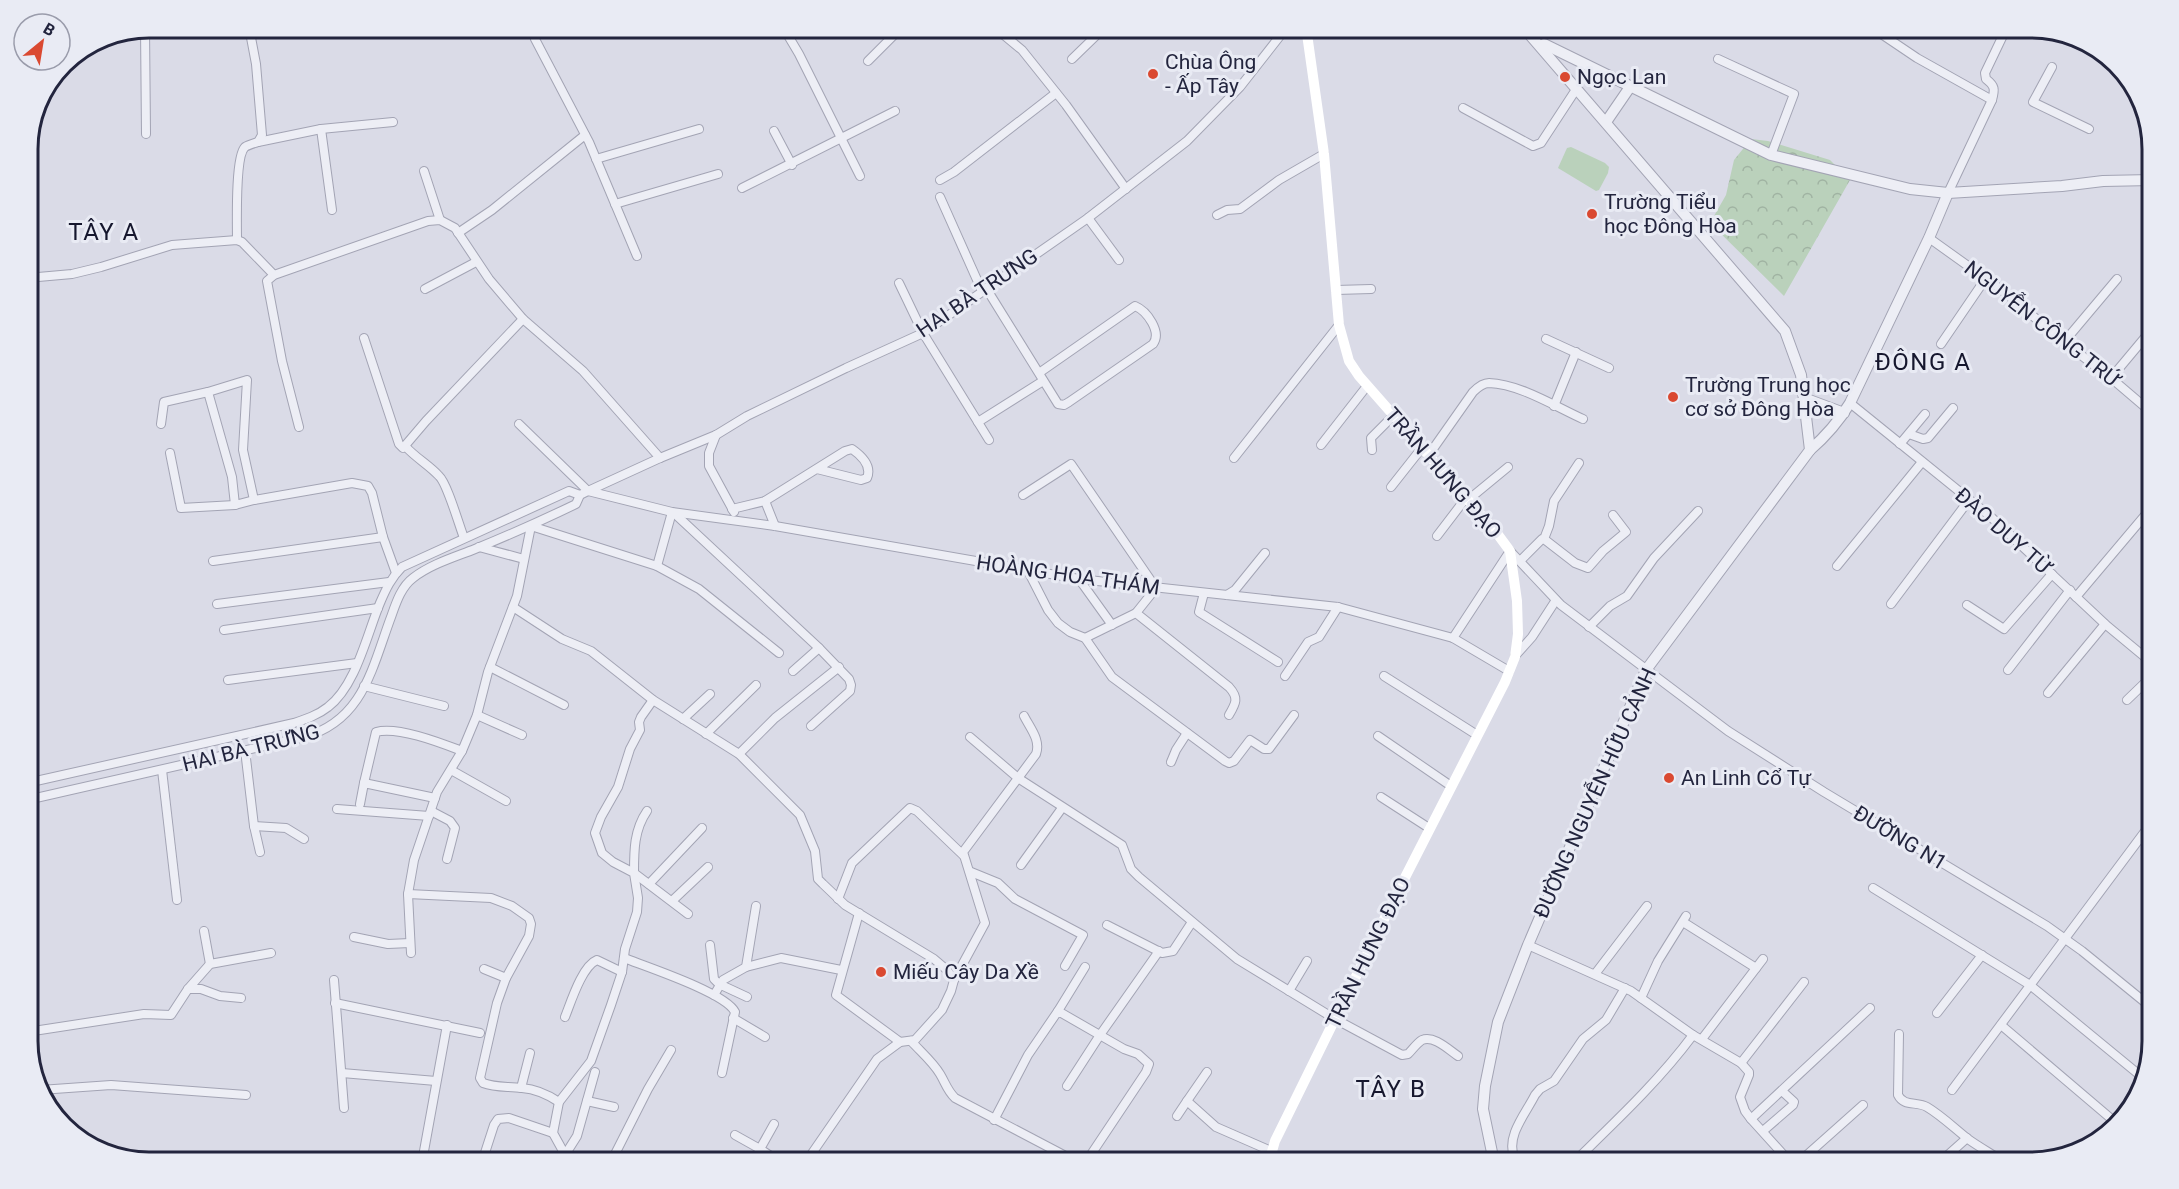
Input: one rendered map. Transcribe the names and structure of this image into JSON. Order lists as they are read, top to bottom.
{
  "streets": {
    "main road": ["TRẦN HƯNG ĐẠO"],
    "street": [
      "HAI BÀ TRƯNG",
      "NGUYỄN CÔNG TRỨ",
      "ĐÀO DUY TỪ",
      "HOÀNG HOA THÁM",
      "ĐƯỜNG NGUYỄN HỮU CẢNH",
      "ĐƯỜNG N1"
    ]
  },
  "crossings": [
    ["HAI BÀ TRƯNG", "HOÀNG HOA THÁM"],
    ["NGUYỄN CÔNG TRỨ", "ĐƯỜNG NGUYỄN HỮU CẢNH"],
    ["TRẦN HƯNG ĐẠO", "HOÀNG HOA THÁM"],
    ["TRẦN HƯNG ĐẠO", "ĐƯỜNG N1"],
    ["ĐÀO DUY TỪ", "ĐƯỜNG NGUYỄN HỮU CẢNH"],
    ["ĐƯỜNG NGUYỄN HỮU CẢNH", "ĐƯỜNG N1"]
  ],
  "districts": ["TÂY A", "ĐÔNG A", "TÂY B"],
  "places": [
    "Chùa Ông - Ấp Tây",
    "Ngọc Lan",
    "Trường Tiểu học Đông Hòa",
    "Trường Trung học cơ sở Đông Hòa",
    "An Linh Cổ Tự",
    "Miếu Cây Da Xề"
  ],
  "north": "top right"
}
